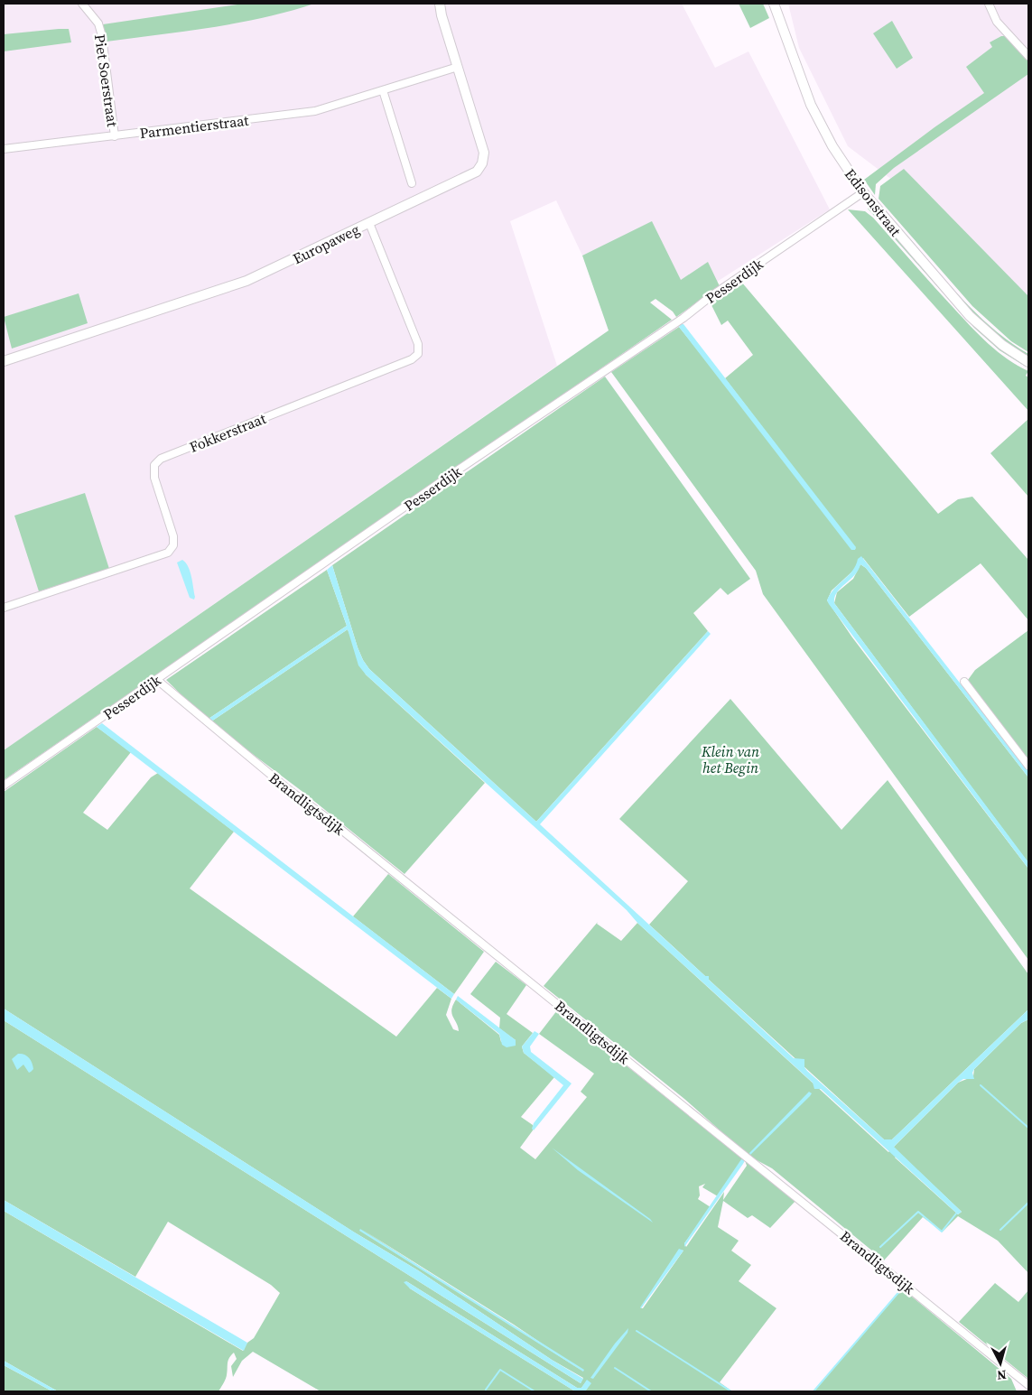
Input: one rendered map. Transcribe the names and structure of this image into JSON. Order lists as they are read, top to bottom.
{
  "streets": {
    "main road": ["Edisonstraat", "Europaweg"],
    "street": [
      "Piet Soerstraat",
      "Parmentierstraat",
      "Pesserdijk",
      "Fokkerstraat",
      "Brandligtsdijk"
    ]
  },
  "crossings": [
    ["Piet Soerstraat", "Parmentierstraat"],
    ["Parmentierstraat", "Europaweg"],
    ["Edisonstraat", "Pesserdijk"],
    ["Europaweg", "Fokkerstraat"],
    ["Pesserdijk", "Brandligtsdijk"]
  ],
  "parks": ["Klein van het Begin"],
  "north": "bottom"
}
